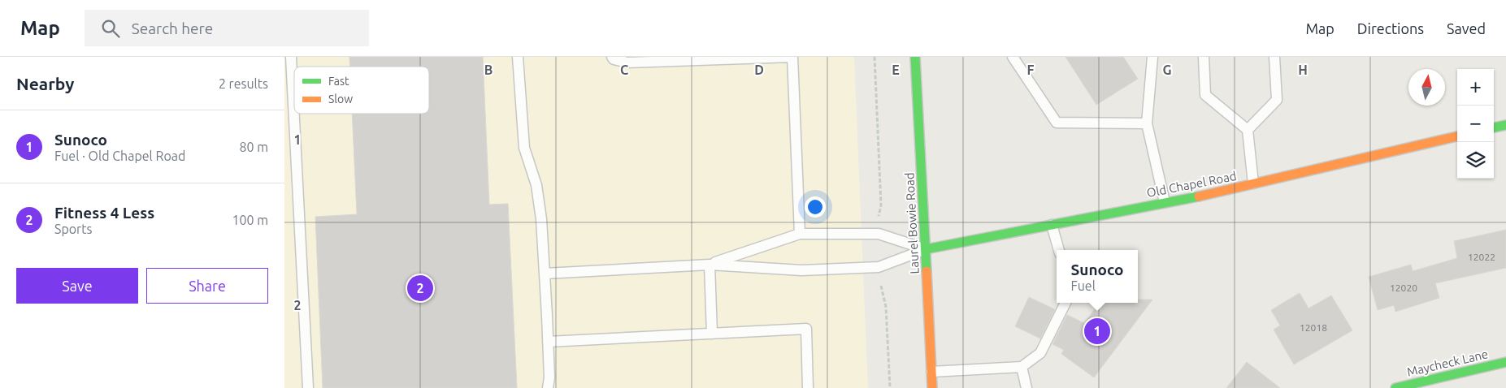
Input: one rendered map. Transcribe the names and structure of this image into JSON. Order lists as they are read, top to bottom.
{
  "streets": {
    "street": ["Old Chapel Road", "Laurel Bowie Road", "Maycheck Lane"]
  },
  "crossings": [
    ["Old Chapel Road", "Laurel Bowie Road"]
  ],
  "house_numbers": ["12022", "12020", "12018"],
  "legend": ["Fast", "Slow"],
  "north": "top",
  "page": {
    "header": "Map",
    "search": "Search here",
    "nav": ["Map", "Directions", "Saved"],
    "heading": ["Nearby", "2 results"],
    "map_buttons": ["+", "−"],
    "list": [
      {
        "mark": "1",
        "name": "Sunoco",
        "note": "Fuel · Old Chapel Road",
        "value": "80 m"
      },
      {
        "mark": "2",
        "name": "Fitness 4 Less",
        "note": "Sports",
        "value": "100 m"
      }
    ],
    "popup": ["Sunoco", "Fuel"],
    "buttons": ["Save", "Share"],
    "pins": ["2", "1"]
  },
  "grid": {
    "columns": [
      "B",
      "C",
      "D",
      "E",
      "F",
      "G",
      "H"
    ],
    "rows": ["1", "2"]
  }
}
